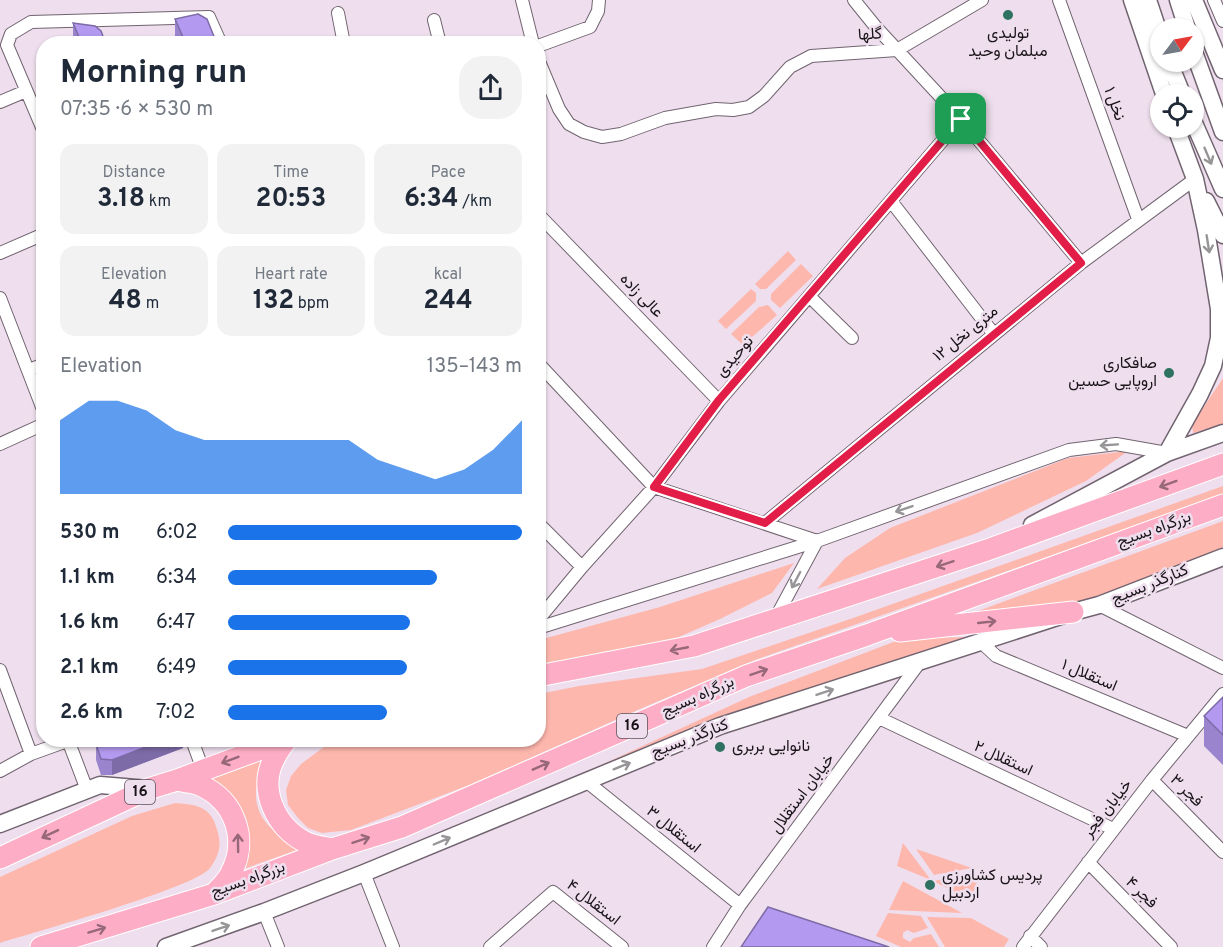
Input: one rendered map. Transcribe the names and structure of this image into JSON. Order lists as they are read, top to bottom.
{
  "streets": {
    "highway": ["بزرگراه بسیج", "16"],
    "main road": ["کنارگذر بسیج"],
    "street": [
      "گلها",
      "نخل ۱",
      "عالی زاده",
      "۱۲ متری نخل",
      "توحیدی",
      "استقلال ۱",
      "استقلال ۲",
      "فجر ۳",
      "خیابان استقلال",
      "خیابان فجر",
      "استقلال ۳",
      "فجر ۴",
      "استقلال ۴"
    ]
  },
  "crossings": [
    ["نخل ۱", "۱۲ متری نخل"],
    ["عالی زاده", "توحیدی"],
    ["کنارگذر بسیج", "استقلال ۱"],
    ["کنارگذر بسیج", "خیابان استقلال"],
    ["کنارگذر بسیج", "استقلال ۳"],
    ["استقلال ۱", "خیابان فجر"],
    ["استقلال ۲", "خیابان استقلال"],
    ["استقلال ۲", "خیابان فجر"],
    ["فجر ۳", "خیابان فجر"],
    ["خیابان استقلال", "استقلال ۳"],
    ["خیابان فجر", "فجر ۴"]
  ],
  "one_way": ["کنارگذر بسیج"],
  "places": [
    "تولیدی مبلمان وحید",
    "صافکاری اروپایی حسین",
    "نانوایی بربری",
    "پردیس کشاورزی اردبیل"
  ],
  "north": "top right",
  "page": {
    "heading": ["Morning run", "07:35 · 6 × 530 m"],
    "stats": [
      ["Distance", "3.18 km"],
      ["Time", "20:53"],
      ["Pace", "6:34 /km"],
      ["Elevation", "48 m"],
      ["Heart rate", "132 bpm"],
      ["kcal", "244"]
    ],
    "chart": ["Elevation", "135–143 m"],
    "list": [
      {
        "name": "530 m",
        "note": "6:02"
      },
      {
        "name": "1.1 km",
        "note": "6:34"
      },
      {
        "name": "1.6 km",
        "note": "6:47"
      },
      {
        "name": "2.1 km",
        "note": "6:49"
      },
      {
        "name": "2.6 km",
        "note": "7:02"
      }
    ]
  }
}
